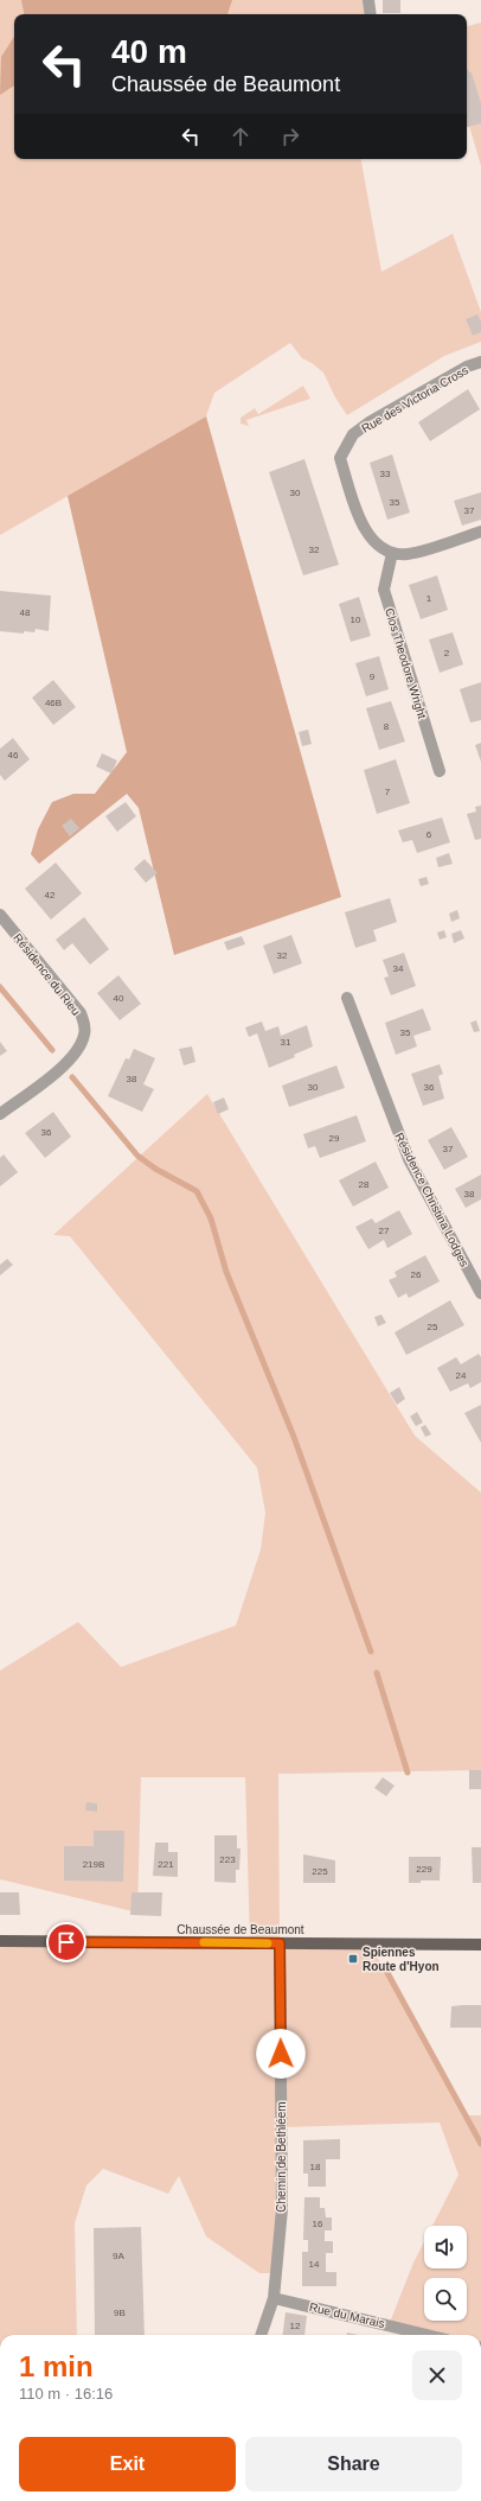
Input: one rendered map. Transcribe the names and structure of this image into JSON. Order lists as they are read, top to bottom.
{
  "streets": {
    "main road": ["Chaussée de Beaumont"],
    "street": [
      "Rue des Victoria Cross",
      "Clos Theodore Wright",
      "Résidence du Rieu",
      "Résidence Christina Lodges",
      "Chemin de Bethléem",
      "Rue du Marais"
    ]
  },
  "crossings": [
    ["Rue des Victoria Cross", "Clos Theodore Wright"],
    ["Chaussée de Beaumont", "Chemin de Bethléem"],
    ["Chemin de Bethléem", "Rue du Marais"]
  ],
  "places": {
    "transit": ["Spiennes Route d'Hyon"]
  },
  "house_numbers": [
    "33",
    "30",
    "35",
    "37",
    "32",
    "1",
    "48",
    "10",
    "2",
    "9",
    "46B",
    "8",
    "46",
    "7",
    "6",
    "42",
    "32",
    "34",
    "40",
    "35",
    "31",
    "38",
    "30",
    "36",
    "36",
    "29",
    "37",
    "28",
    "38",
    "27",
    "26",
    "25",
    "24",
    "223",
    "219B",
    "221",
    "229",
    "225",
    "18",
    "16",
    "9A",
    "14",
    "9B",
    "12"
  ],
  "page": {
    "turn": ["40 m", "Chaussée de Beaumont"],
    "heading": ["1 min", "110 m · 16:16"],
    "buttons": ["Exit", "Share"]
  }
}
